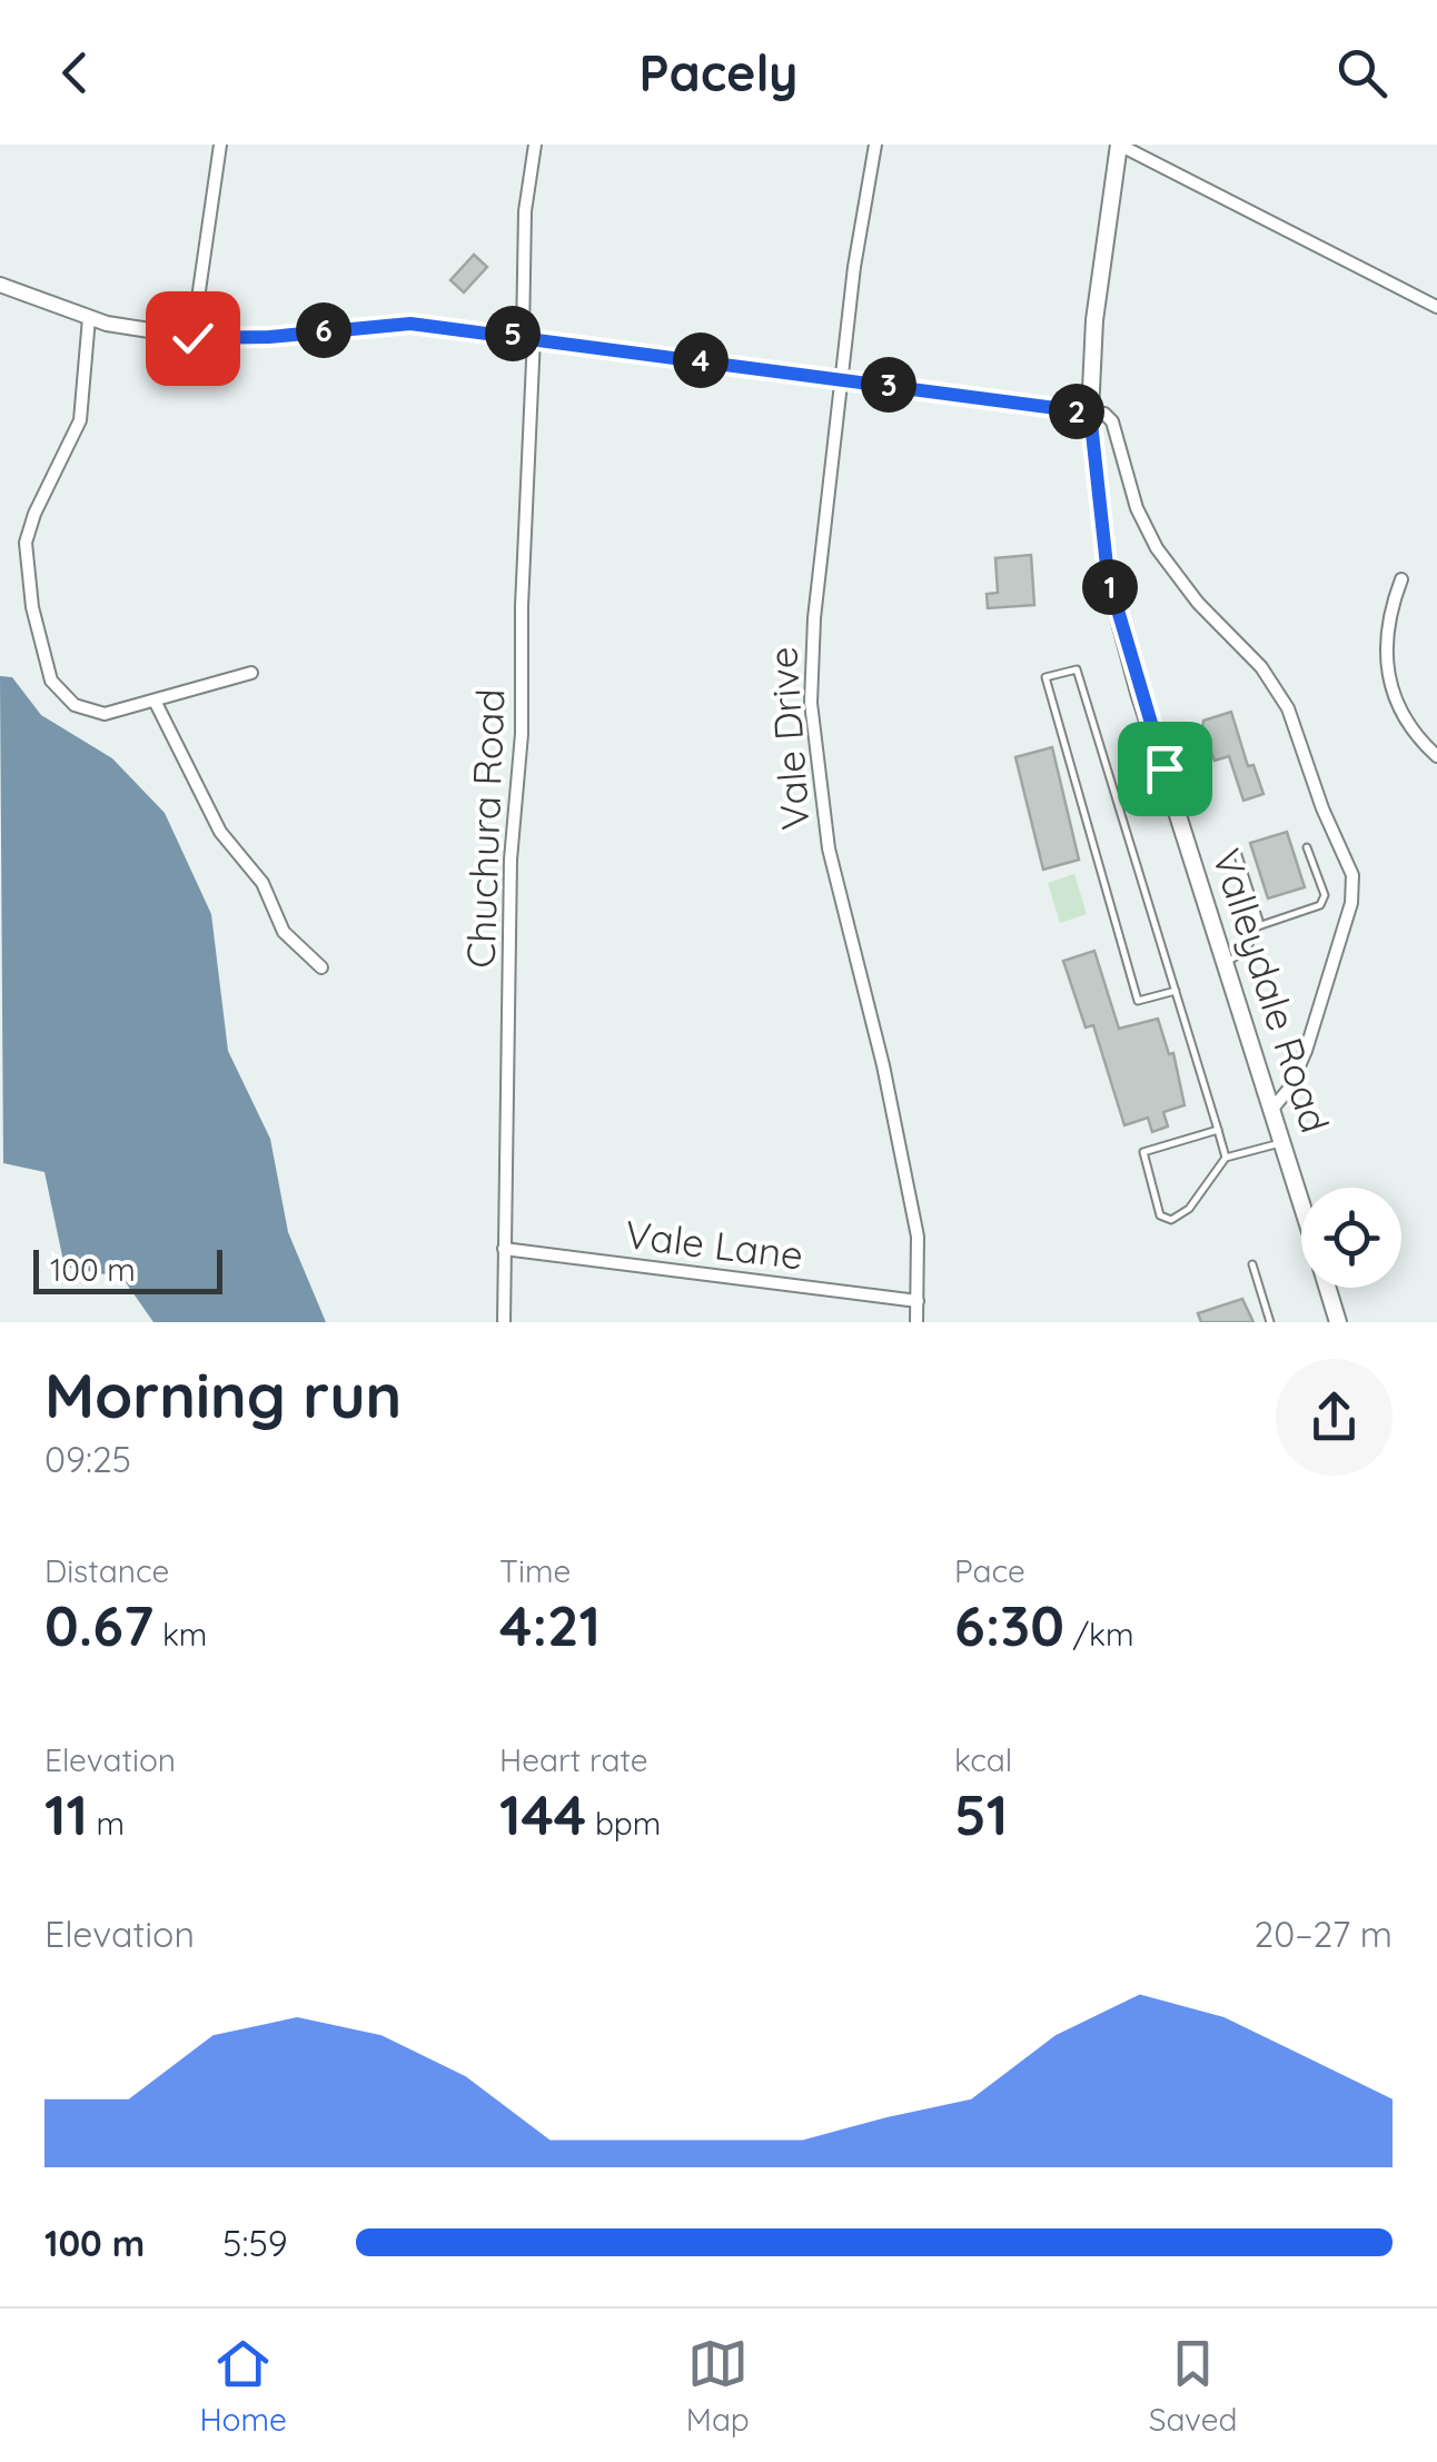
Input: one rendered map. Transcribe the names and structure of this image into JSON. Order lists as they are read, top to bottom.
{
  "streets": {
    "main road": ["Valleydale Road"],
    "street": ["Vale Drive", "Chuchura Road", "Vale Lane"]
  },
  "crossings": [
    ["Vale Drive", "Vale Lane"],
    ["Chuchura Road", "Vale Lane"]
  ],
  "scale_bar": "100 m",
  "page": {
    "header": "Pacely",
    "pins": [
      "6",
      "5",
      "4",
      "3",
      "2",
      "1"
    ],
    "scale": "100 m",
    "heading": ["Morning run", "09:25"],
    "stats": [
      ["Distance", "0.67 km"],
      ["Time", "4:21"],
      ["Pace", "6:30 /km"],
      ["Elevation", "11 m"],
      ["Heart rate", "144 bpm"],
      ["kcal", "51"]
    ],
    "chart": ["Elevation", "20–27 m"],
    "list": [
      {
        "name": "100 m",
        "note": "5:59"
      }
    ],
    "tabs": ["Home", "Map", "Saved"]
  }
}
